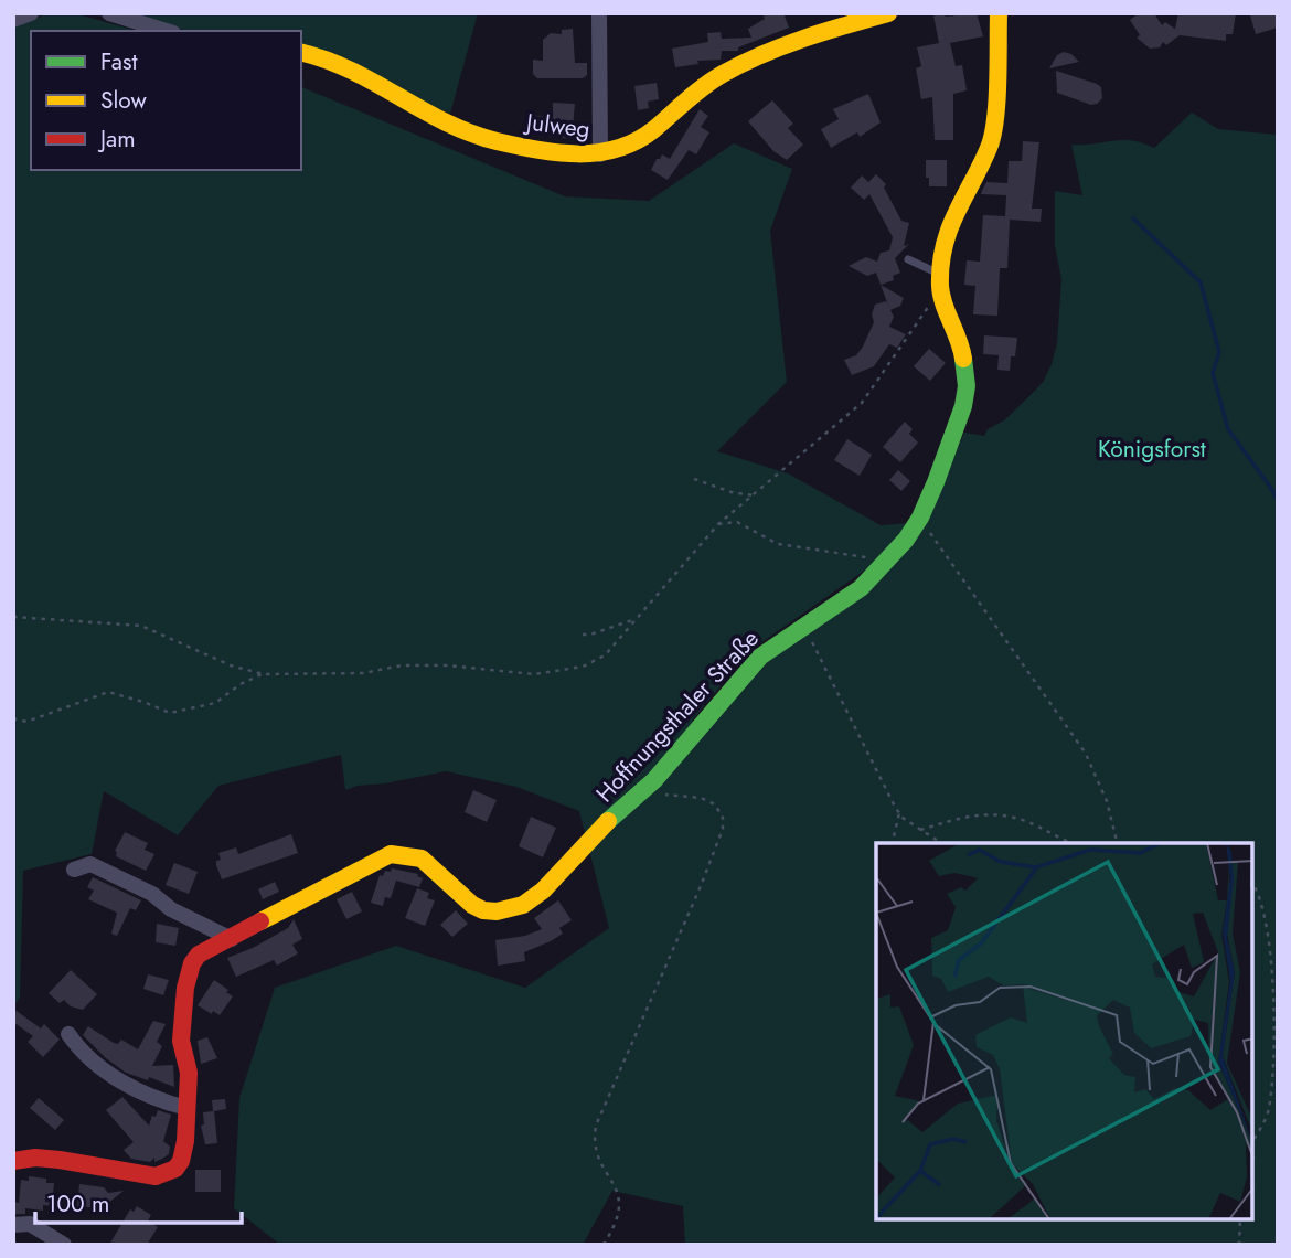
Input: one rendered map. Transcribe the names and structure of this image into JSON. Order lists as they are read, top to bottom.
{
  "streets": {
    "street": ["Julweg", "Hoffnungsthaler Straße"]
  },
  "parks": ["Königsforst"],
  "legend": ["Fast", "Slow", "Jam"],
  "scale_bar": "100 m"
}
